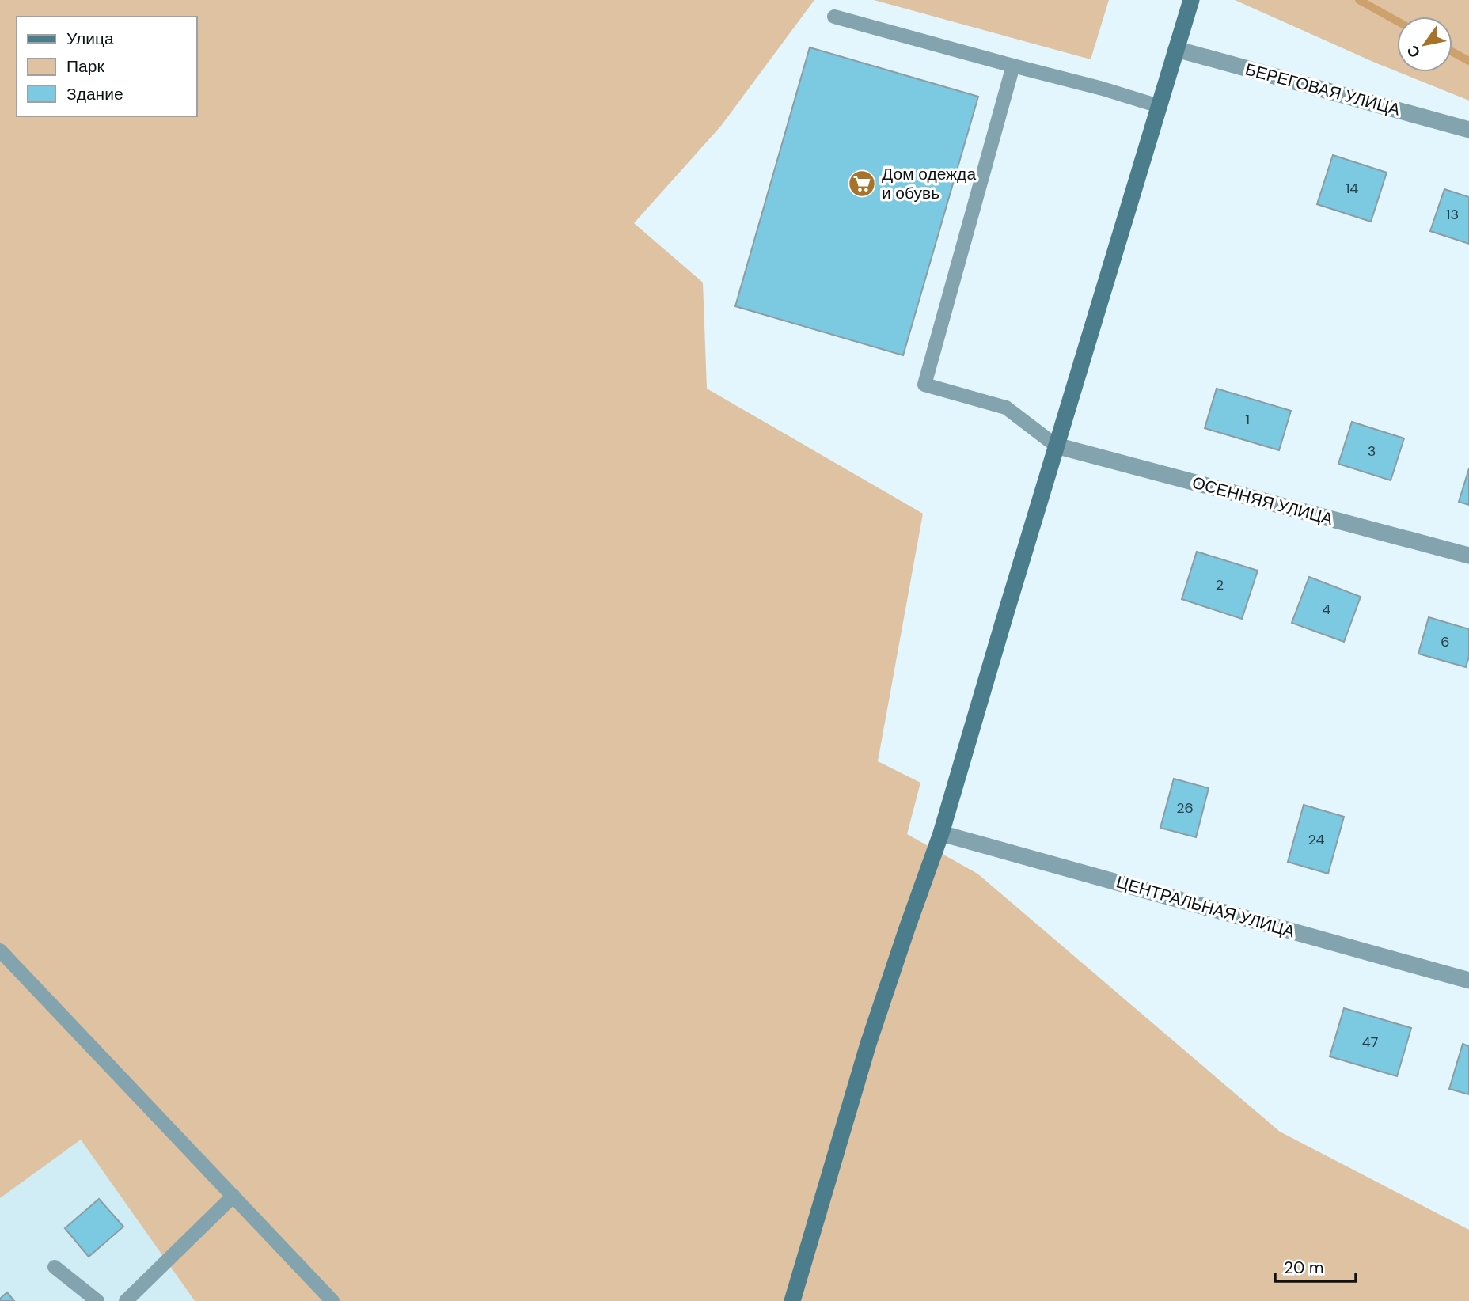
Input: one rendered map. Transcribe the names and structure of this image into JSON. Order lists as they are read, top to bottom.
{
  "streets": {
    "street": ["БЕРЕГОВАЯ УЛИЦА", "ОСЕННЯЯ УЛИЦА", "ЦЕНТРАЛЬНАЯ УЛИЦА"]
  },
  "places": {
    "supermarket": ["Дом одежда и обувь"]
  },
  "house_numbers": [
    "14",
    "13",
    "1",
    "3",
    "2",
    "4",
    "6",
    "26",
    "24",
    "47"
  ],
  "legend": ["Улица", "Парк", "Здание"],
  "scale_bar": "20 m",
  "north": "bottom left"
}
